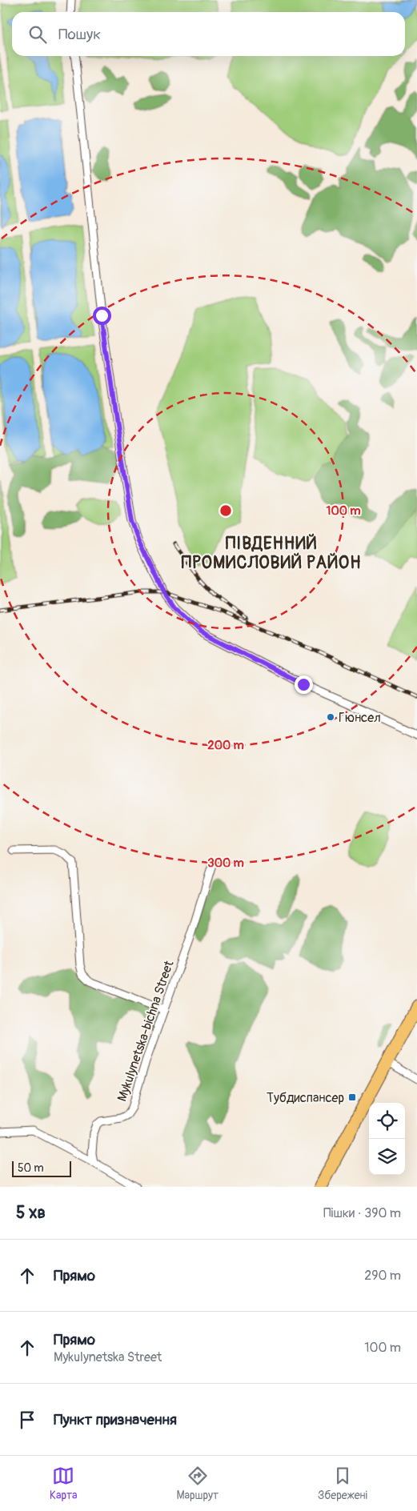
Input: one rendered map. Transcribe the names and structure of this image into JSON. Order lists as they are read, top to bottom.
{
  "streets": {
    "street": ["Mykulynetska-bichna Street"]
  },
  "districts": ["ПІВДЕННИЙ ПРОМИСЛОВИЙ РАЙОН"],
  "places": {
    "other": ["Гюнсел"],
    "transit": ["Тубдиспансер"]
  },
  "scale_bar": "50 m",
  "page": {
    "search": "Пошук",
    "scale": "50 m",
    "heading": ["5 хв", "Пішки · 390 m"],
    "list": [
      ["Прямо", "290 m"],
      ["Прямо", "Mykulynetska Street", "100 m"],
      "Пункт призначення"
    ],
    "nav": ["Карта", "Маршрут", "Збережені"]
  },
  "rings": ["100 m", "200 m", "300 m"]
}
